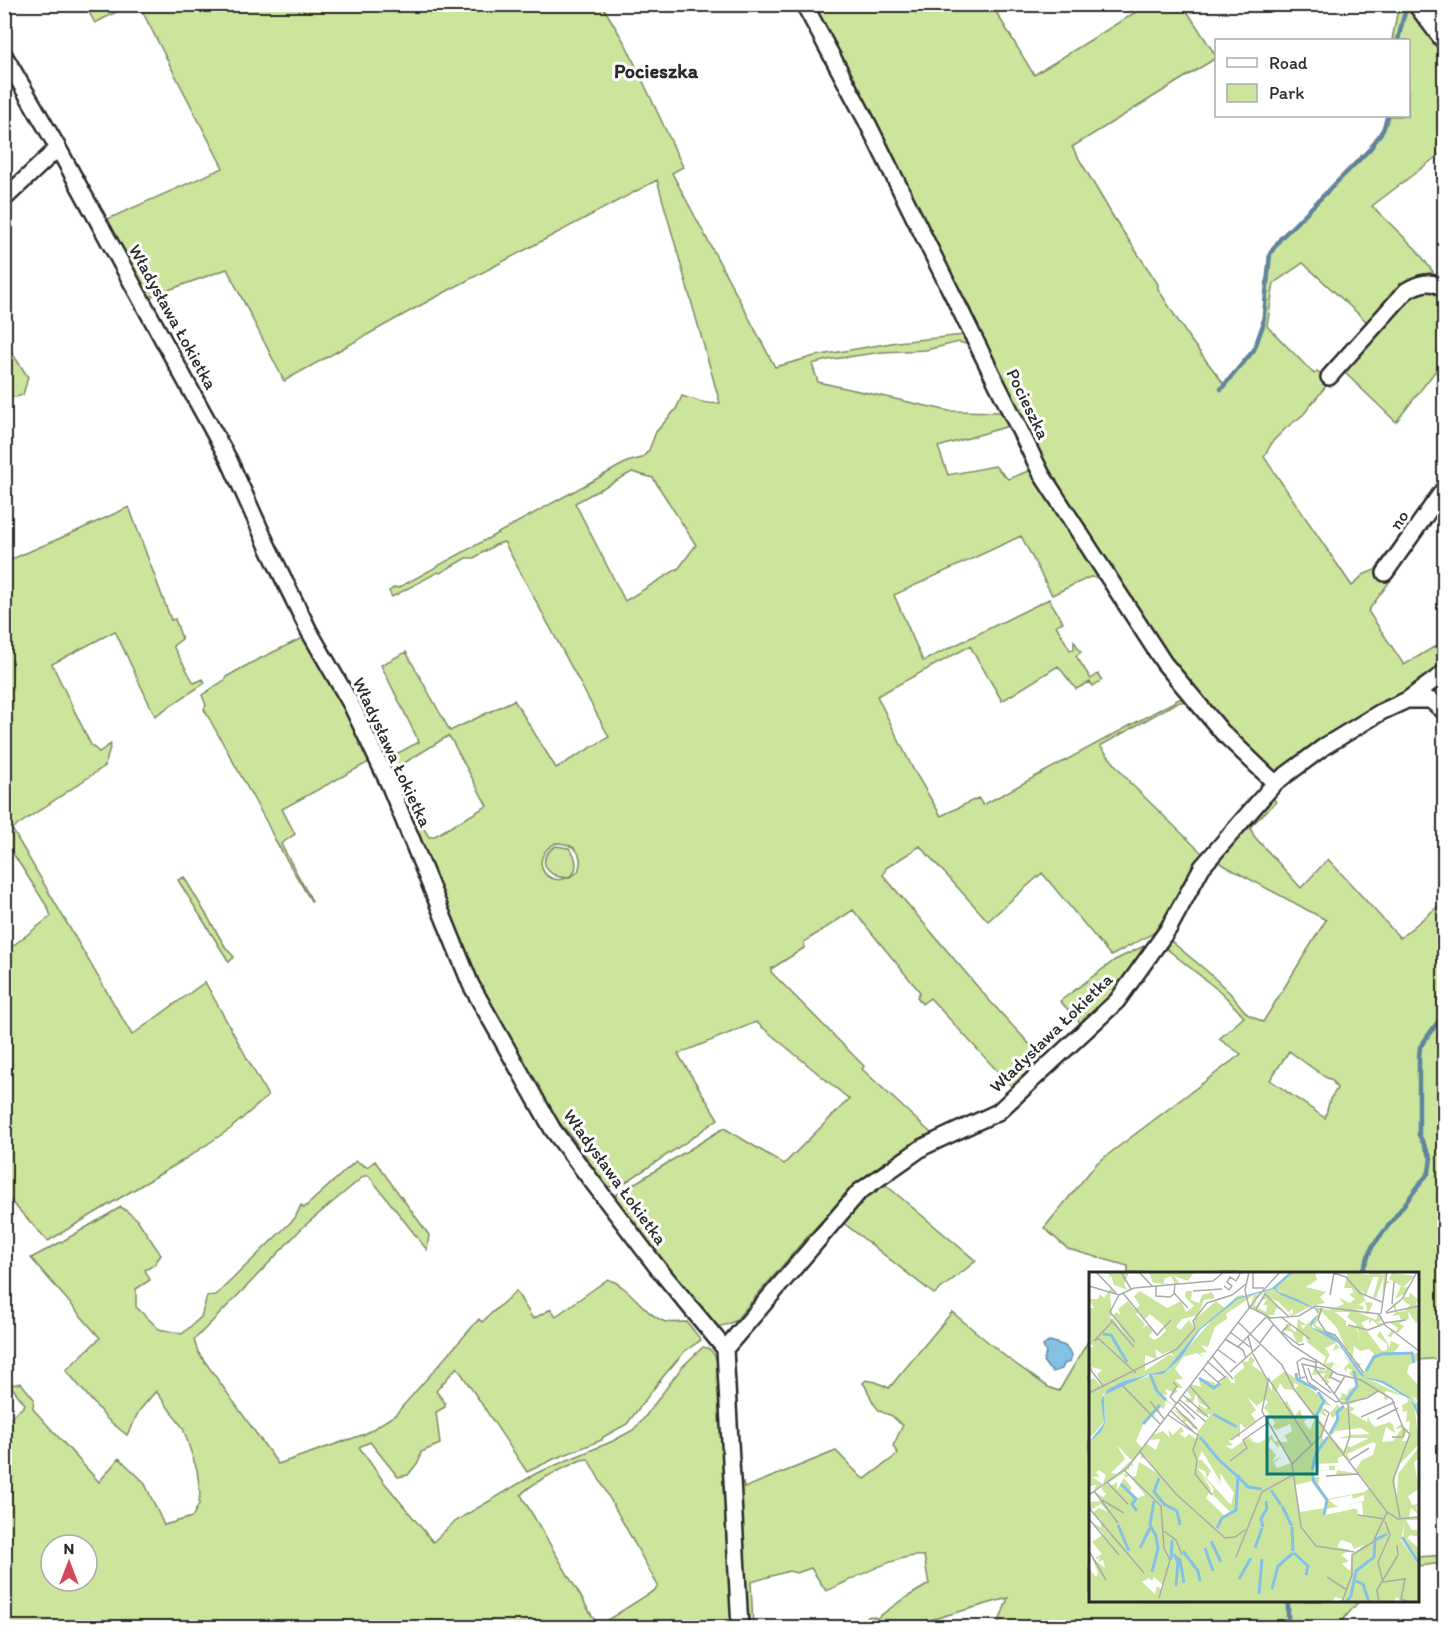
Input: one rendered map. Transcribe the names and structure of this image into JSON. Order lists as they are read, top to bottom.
{
  "streets": {
    "street": ["Władysława Łokietka", "Pocieszka", "no"]
  },
  "crossings": [
    ["Władysława Łokietka", "Pocieszka"]
  ],
  "districts": ["Pocieszka"],
  "legend": ["Road", "Park"],
  "north": "top"
}
